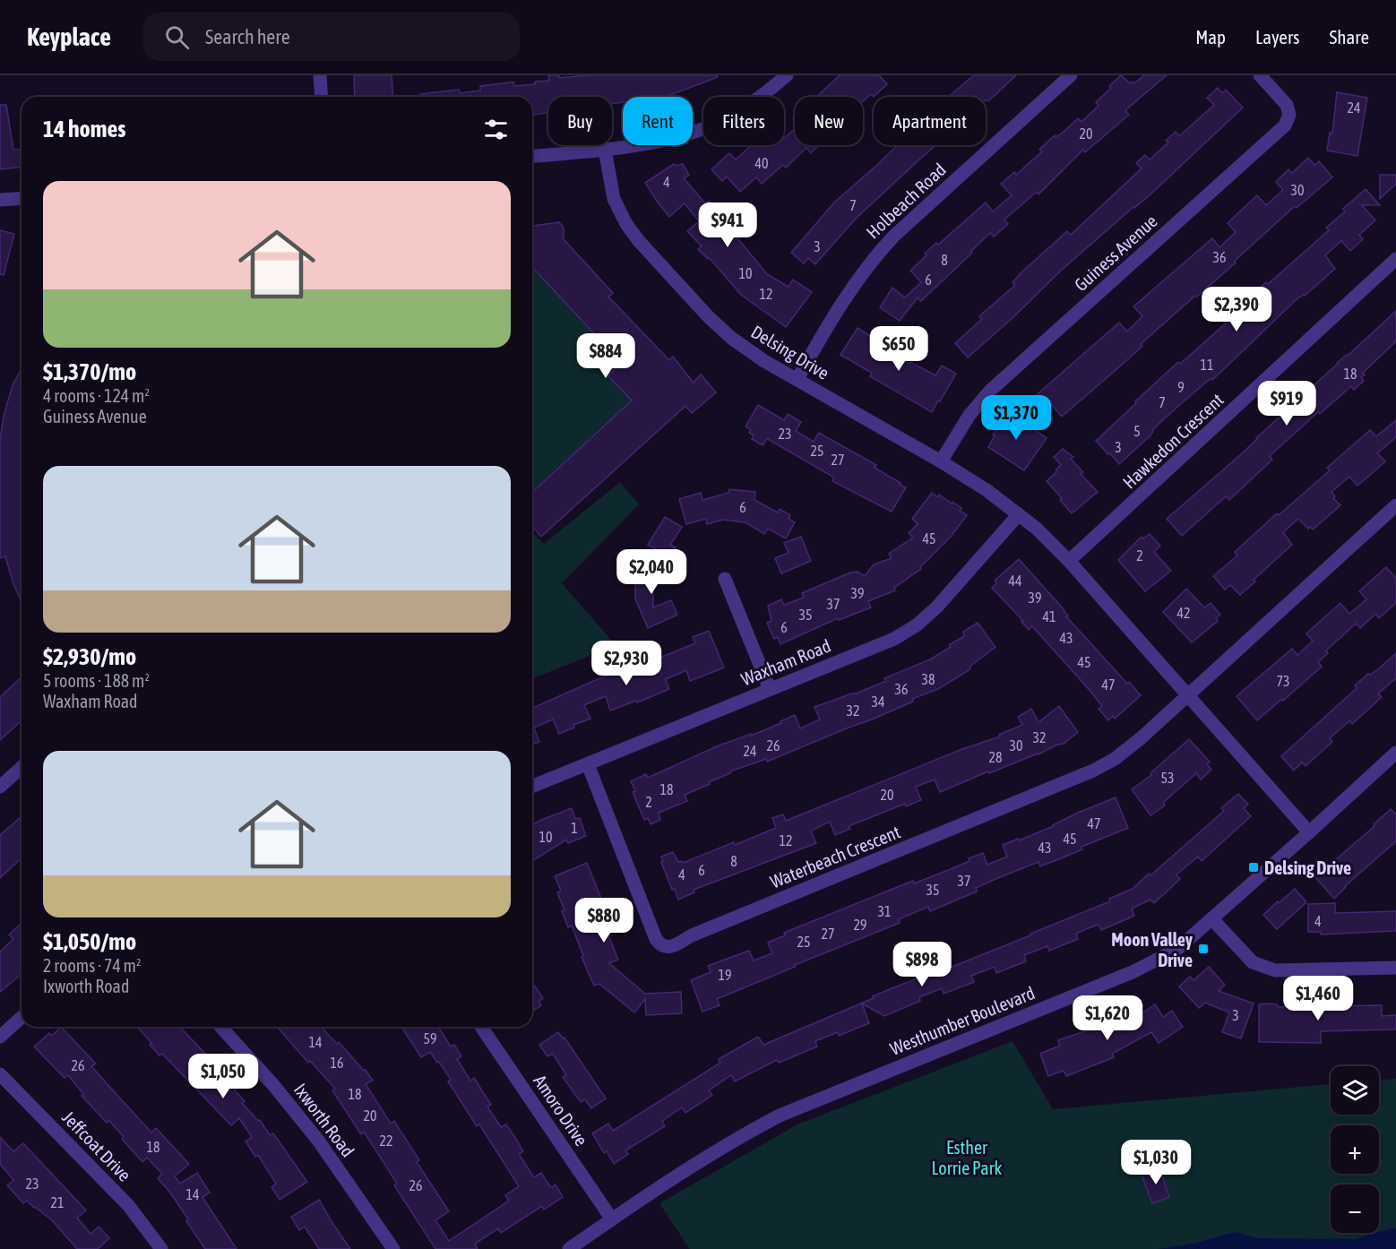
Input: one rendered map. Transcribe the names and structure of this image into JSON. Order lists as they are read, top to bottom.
{
  "streets": {
    "street": [
      "Holbeach Road",
      "Guiness Avenue",
      "Delsing Drive",
      "Hawkedon Crescent",
      "Waxham Road",
      "Waterbeach Crescent",
      "Westhumber Boulevard",
      "Amoro Drive",
      "Ixworth Road",
      "Jeffcoat Drive"
    ]
  },
  "crossings": [
    ["Holbeach Road", "Delsing Drive"],
    ["Guiness Avenue", "Delsing Drive"],
    ["Delsing Drive", "Hawkedon Crescent"],
    ["Delsing Drive", "Waxham Road"],
    ["Delsing Drive", "Waterbeach Crescent"],
    ["Delsing Drive", "Westhumber Boulevard"],
    ["Waxham Road", "Waterbeach Crescent"],
    ["Westhumber Boulevard", "Amoro Drive"]
  ],
  "parks": ["Esther Lorrie Park"],
  "places": {
    "transit": ["Delsing Drive", "Moon Valley Drive"]
  },
  "house_numbers": [
    "24",
    "20",
    "40",
    "4",
    "30",
    "7",
    "3",
    "36",
    "8",
    "10",
    "6",
    "12",
    "11",
    "18",
    "9",
    "7",
    "5",
    "23",
    "3",
    "25",
    "27",
    "6",
    "45",
    "2",
    "44",
    "39",
    "39",
    "37",
    "42",
    "35",
    "41",
    "6",
    "43",
    "45",
    "38",
    "73",
    "47",
    "36",
    "34",
    "32",
    "32",
    "26",
    "30",
    "24",
    "28",
    "53",
    "18",
    "20",
    "2",
    "47",
    "1",
    "10",
    "45",
    "12",
    "43",
    "8",
    "6",
    "4",
    "37",
    "35",
    "31",
    "4",
    "29",
    "27",
    "25",
    "19",
    "3",
    "59",
    "14",
    "16",
    "26",
    "18",
    "20",
    "22",
    "18",
    "23",
    "26",
    "14",
    "21"
  ],
  "page": {
    "header": "Keyplace",
    "search": "Search here",
    "nav": ["Map", "Layers", "Share"],
    "chip": [
      "Buy",
      "Rent",
      "Filters",
      "New",
      "Apartment"
    ],
    "heading": "14 homes",
    "list": [
      {
        "name": "$1,370/mo",
        "note": "4 rooms · 124 m² · Guiness Avenue"
      },
      {
        "name": "$2,930/mo",
        "note": "5 rooms · 188 m² · Waxham Road"
      },
      {
        "name": "$1,050/mo",
        "note": "2 rooms · 74 m² · Ixworth Road"
      }
    ],
    "price": [
      "$941",
      "$2,390",
      "$650",
      "$884",
      "$919",
      "$1,370",
      "$2,040",
      "$2,930",
      "$880",
      "$898",
      "$1,460",
      "$1,620",
      "$1,050",
      "$1,030"
    ],
    "map_buttons": ["+", "−"]
  }
}
